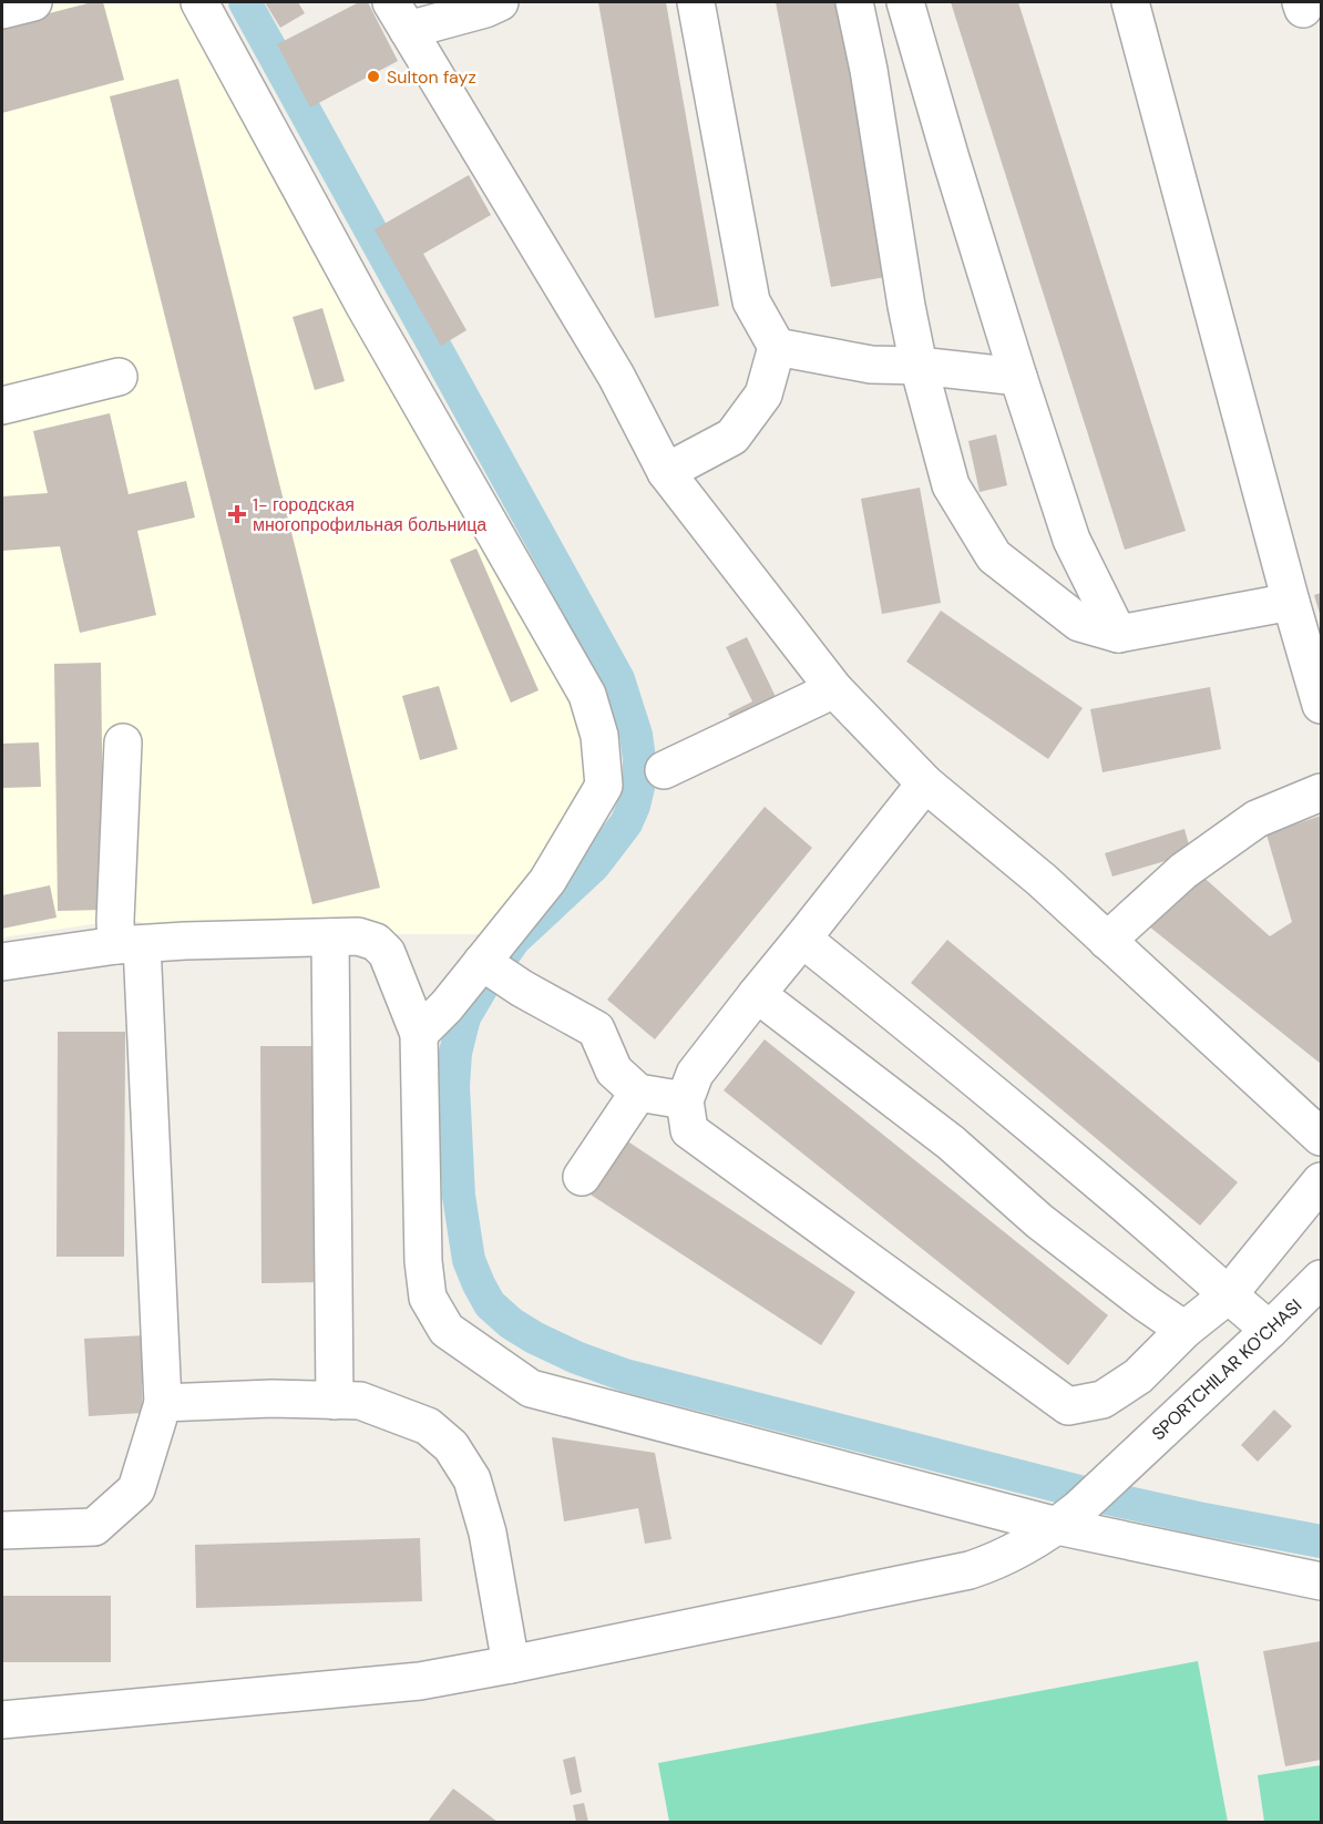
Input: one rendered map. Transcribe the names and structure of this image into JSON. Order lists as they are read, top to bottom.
{
  "streets": {
    "street": ["SPORTCHILAR KO'CHASI"]
  },
  "places": {
    "other": ["Sulton fayz"],
    "health": ["1- городская многопрофильная больница"]
  }
}
